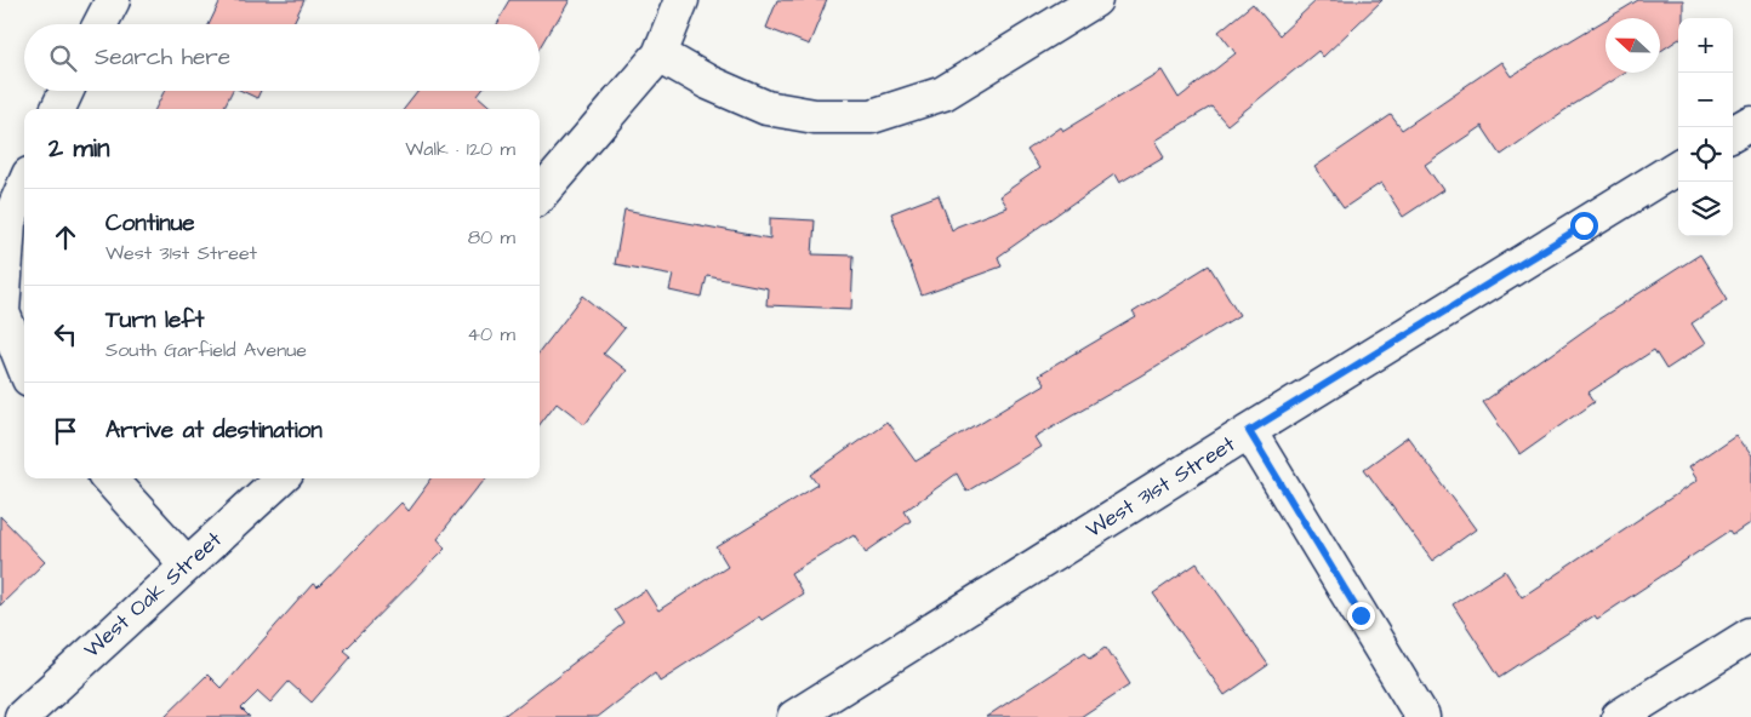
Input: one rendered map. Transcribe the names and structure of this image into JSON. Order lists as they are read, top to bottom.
{
  "streets": {
    "street": ["West 31st Street", "West Oak Street"]
  },
  "north": "left",
  "page": {
    "map_buttons": ["+", "−"],
    "search": "Search here",
    "heading": ["2 min", "Walk · 120 m"],
    "list": [
      ["Continue", "West 31st Street", "80 m"],
      ["Turn left", "South Garfield Avenue", "40 m"],
      "Arrive at destination"
    ]
  }
}
